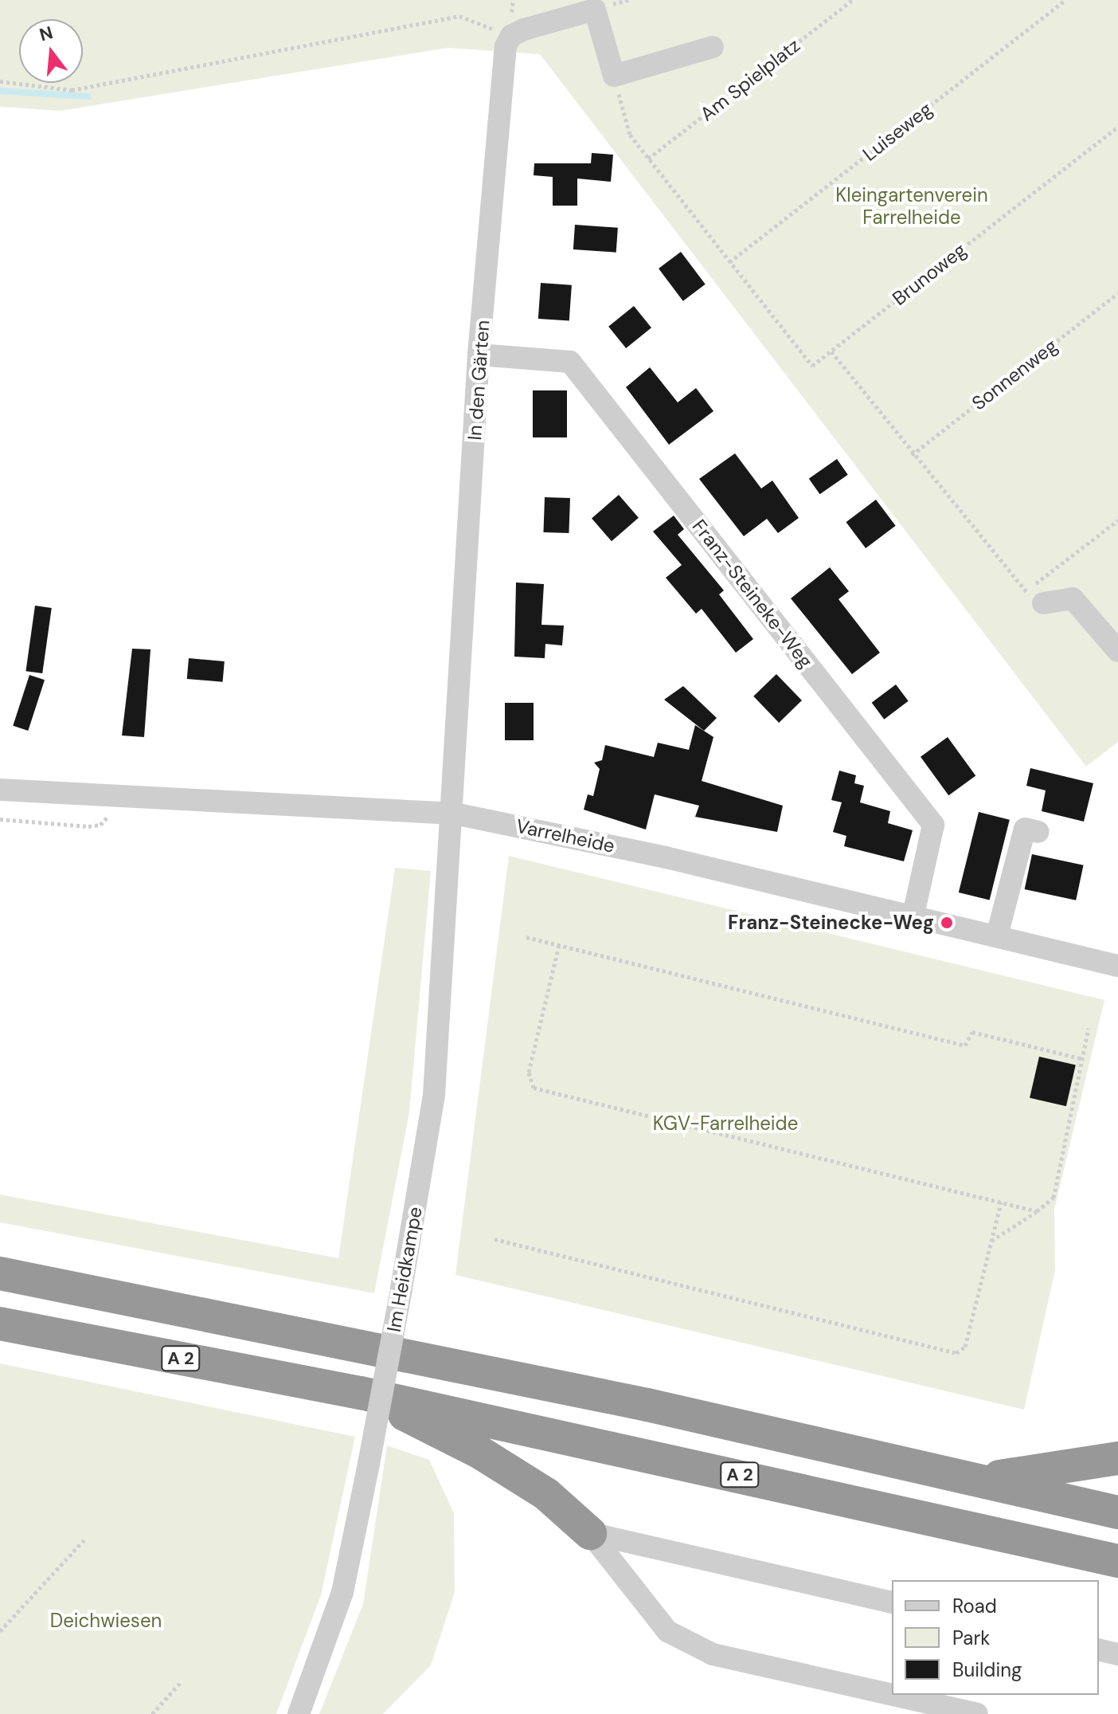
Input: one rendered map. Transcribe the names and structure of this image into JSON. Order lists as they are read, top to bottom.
{
  "streets": {
    "highway": ["A 2"],
    "street": [
      "In den Gärten",
      "Franz-Steineke-Weg",
      "Varrelheide",
      "Im Heidkampe"
    ],
    "path": [
      "Am Spielplatz",
      "Luiseweg",
      "Brunoweg",
      "Sonnenweg"
    ]
  },
  "crossings": [
    ["Luiseweg", "Brunoweg"],
    ["In den Gärten", "Franz-Steineke-Weg"],
    ["In den Gärten", "Varrelheide"],
    ["In den Gärten", "Im Heidkampe"],
    ["Franz-Steineke-Weg", "Varrelheide"],
    ["Varrelheide", "Im Heidkampe"]
  ],
  "parks": ["Kleingartenverein Farrelheide", "KGV-Farrelheide", "Deichwiesen"],
  "places": ["Franz-Steinecke-Weg"],
  "legend": ["Road", "Park", "Building"],
  "north": "top"
}
